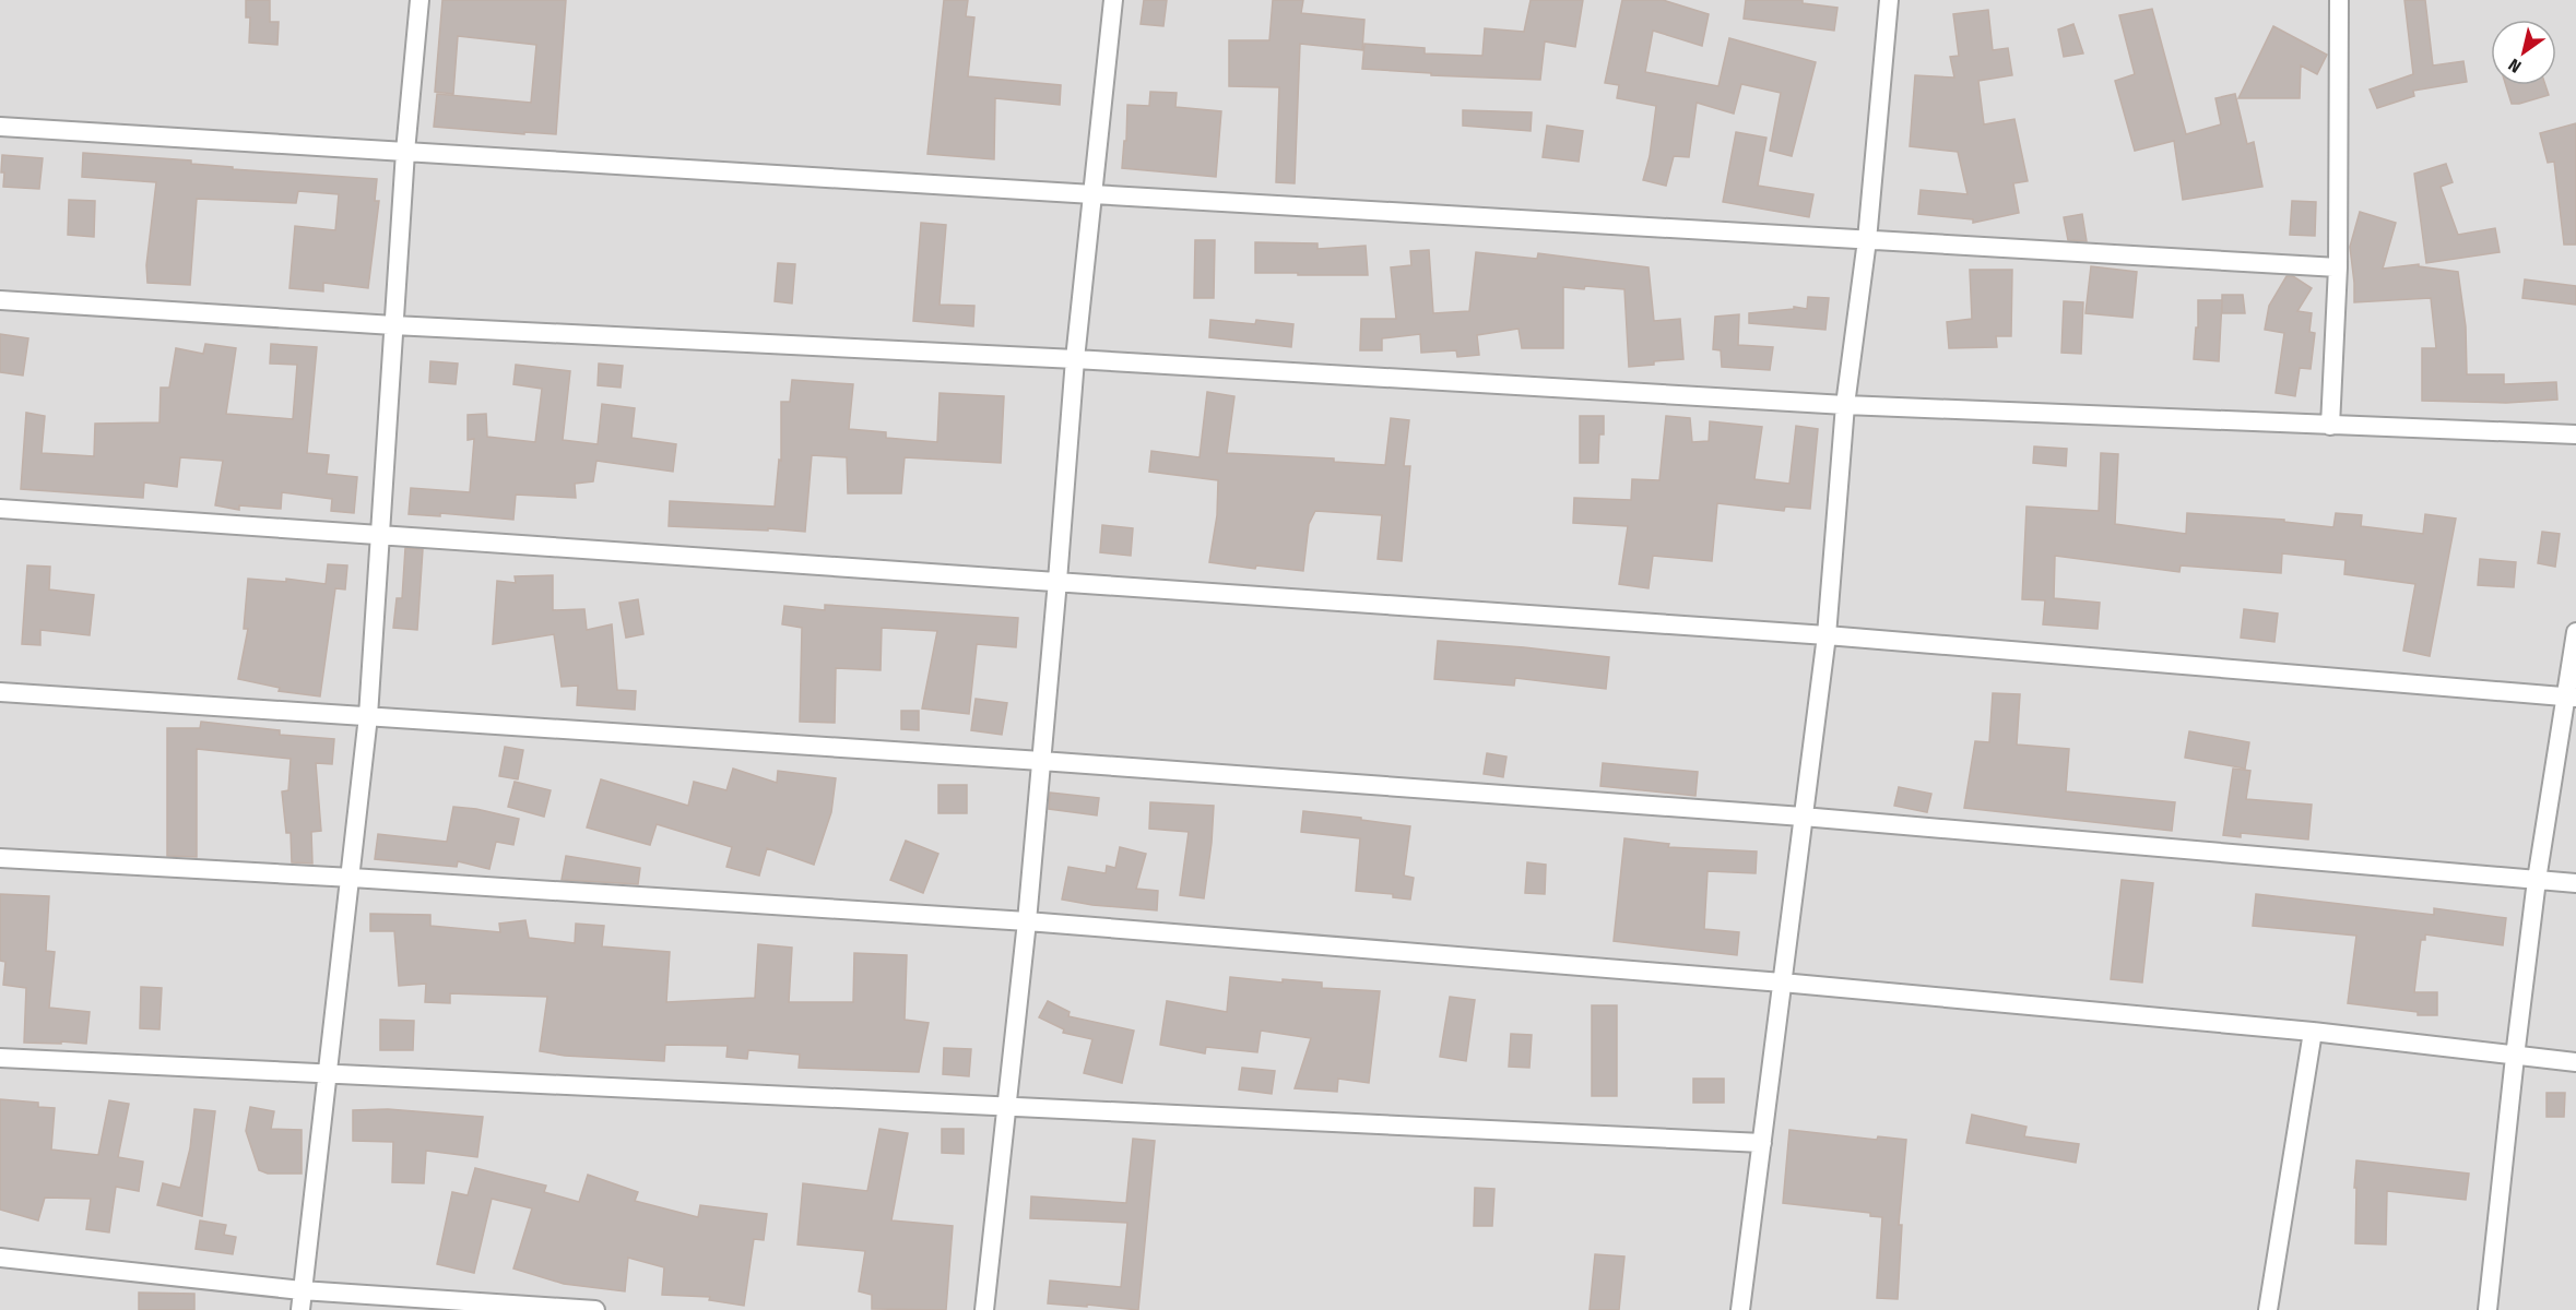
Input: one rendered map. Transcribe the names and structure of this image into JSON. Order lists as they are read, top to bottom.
{
  "north": "bottom left"
}
